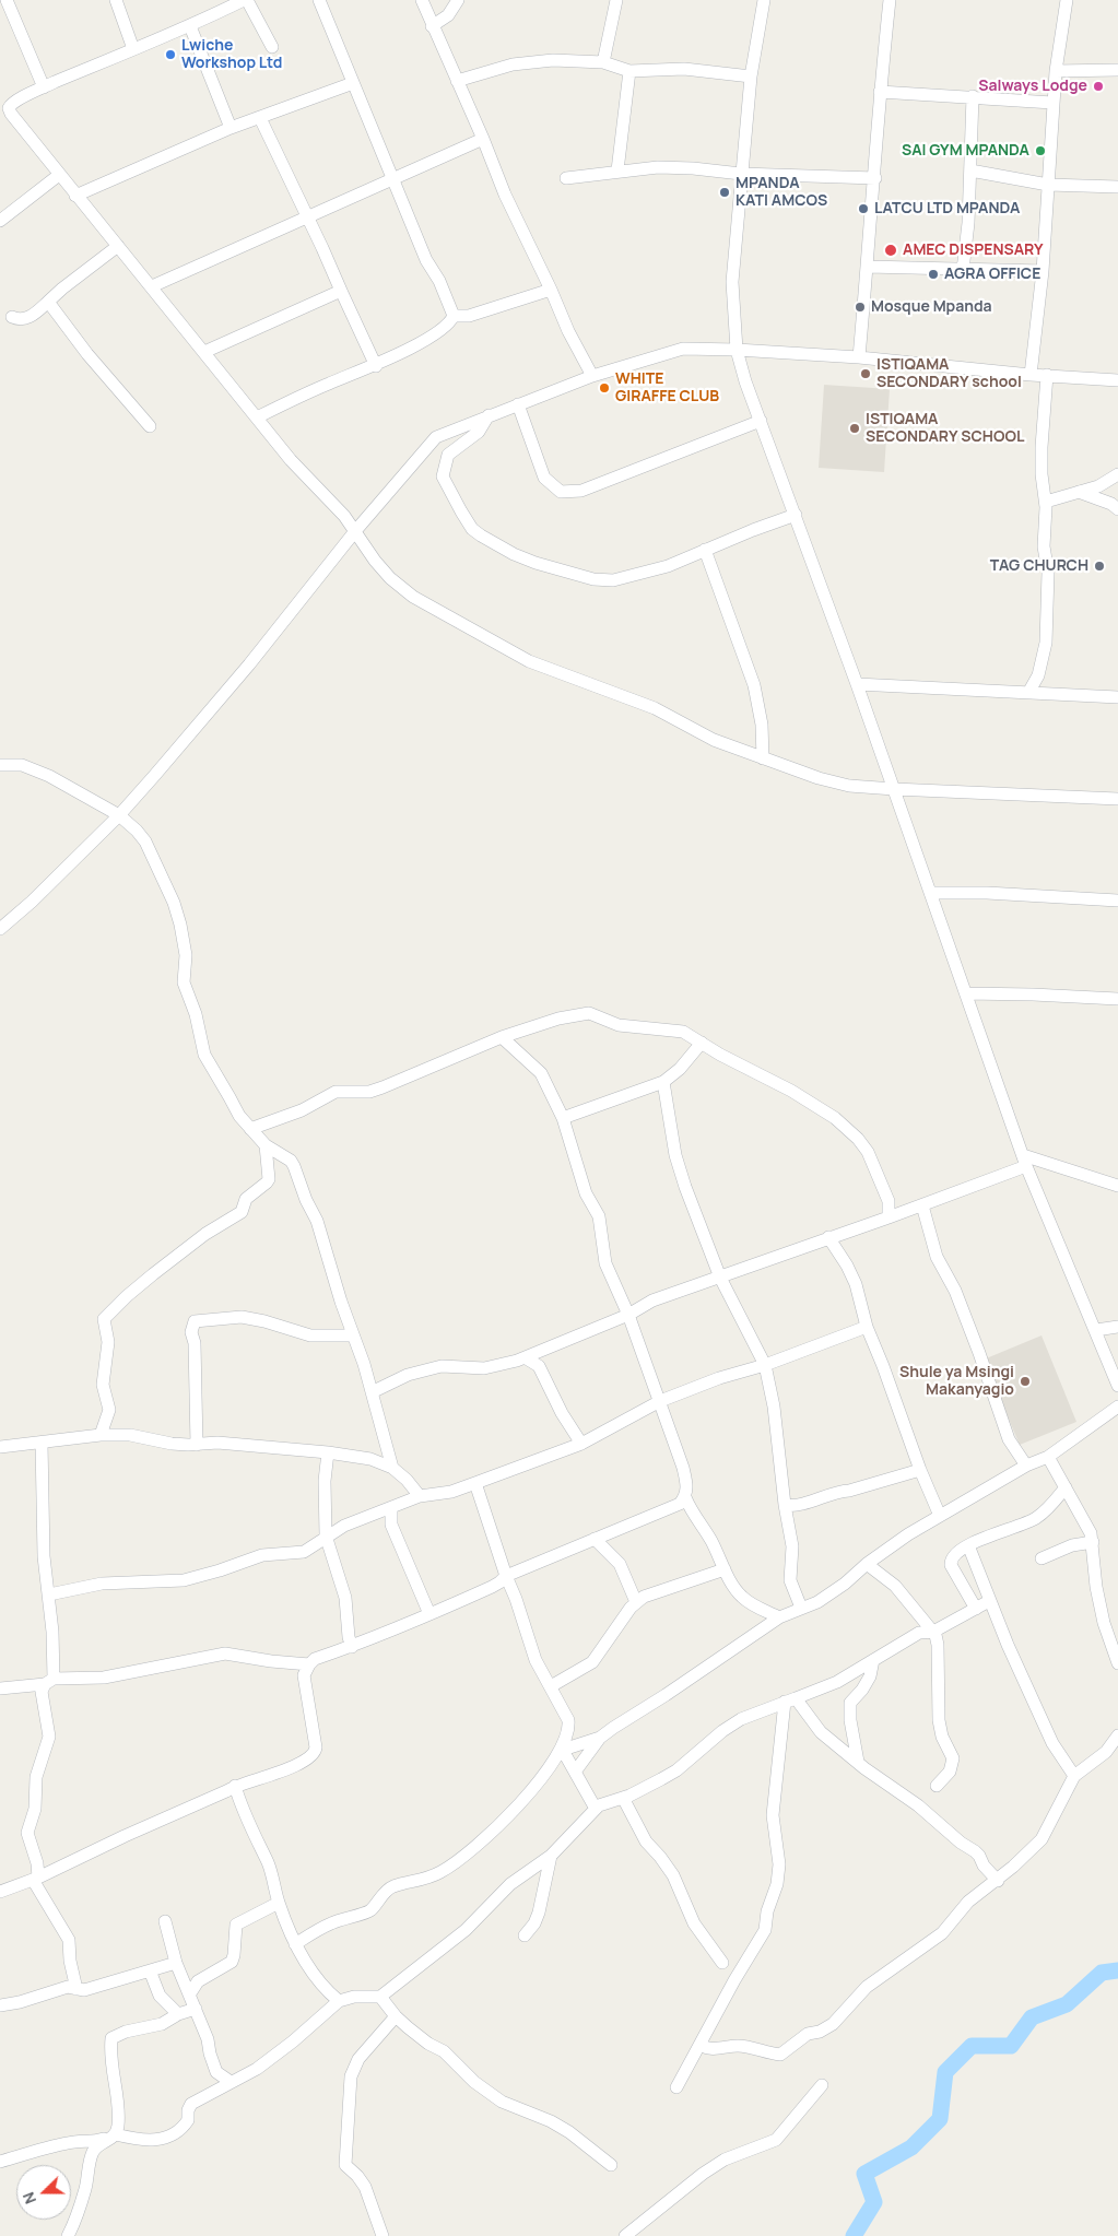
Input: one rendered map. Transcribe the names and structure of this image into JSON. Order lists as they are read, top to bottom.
{
  "places": [
    "Lwiche Workshop Ltd",
    "Salways Lodge",
    "SAI GYM MPANDA",
    "MPANDA KATI AMCOS",
    "LATCU LTD MPANDA",
    "AMEC DISPENSARY",
    "AGRA OFFICE",
    "Mosque Mpanda",
    "ISTIQAMA SECONDARY school",
    "WHITE GIRAFFE CLUB",
    "ISTIQAMA SECONDARY SCHOOL",
    "TAG CHURCH",
    "Shule ya Msingi Makanyagio"
  ],
  "north": "left"
}
